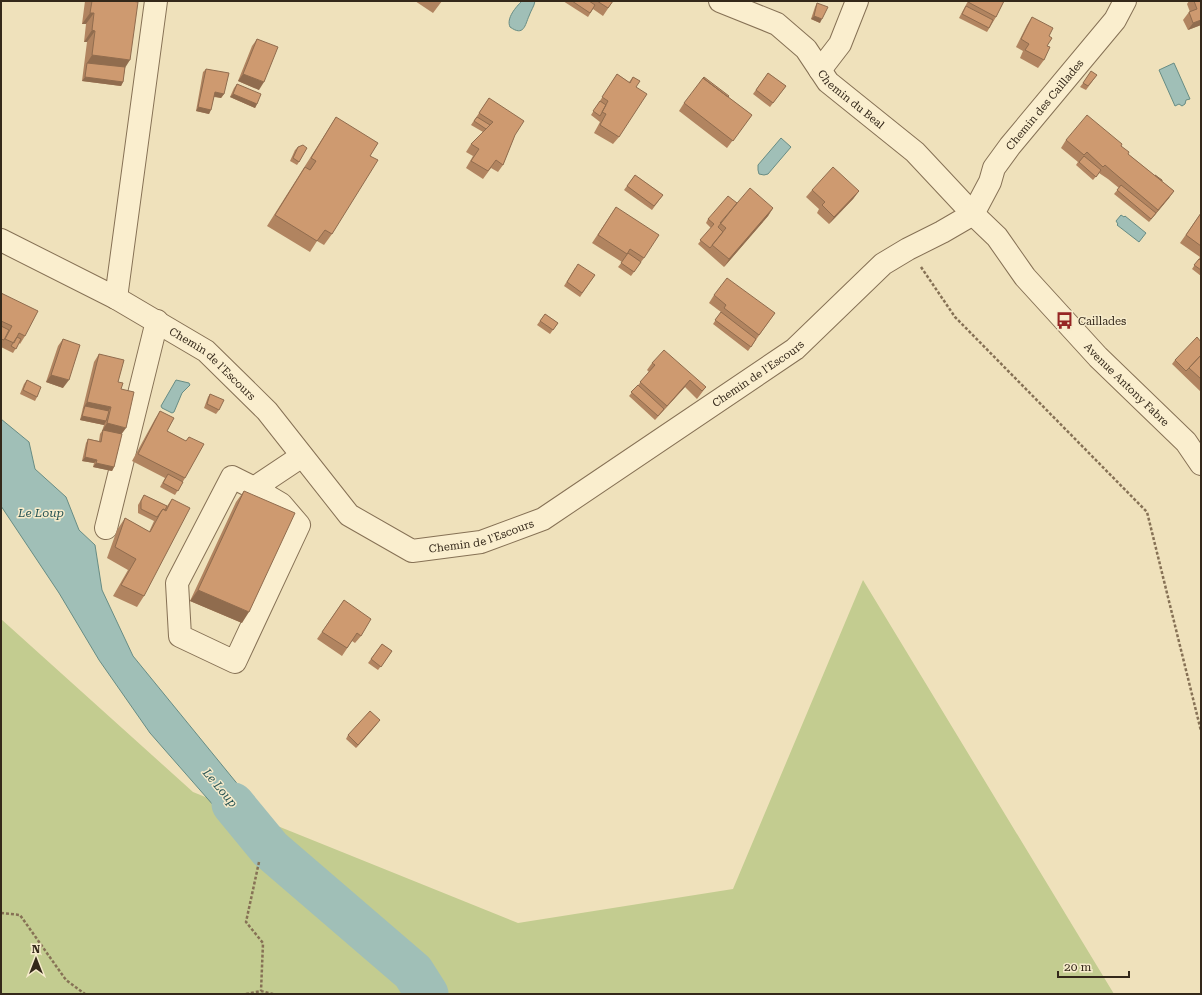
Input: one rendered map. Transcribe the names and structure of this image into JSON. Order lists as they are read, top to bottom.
{
  "streets": {
    "street": [
      "Chemin du Beal",
      "Chemin des Caillades",
      "Chemin de l'Escours",
      "Avenue Antony Fabre"
    ]
  },
  "crossings": [
    ["Chemin du Beal", "Chemin des Caillades"],
    ["Chemin du Beal", "Chemin de l'Escours"],
    ["Chemin du Beal", "Avenue Antony Fabre"],
    ["Chemin des Caillades", "Chemin de l'Escours"],
    ["Chemin des Caillades", "Avenue Antony Fabre"],
    ["Chemin de l'Escours", "Avenue Antony Fabre"]
  ],
  "water": ["Le Loup"],
  "places": {
    "bus stop": ["Caillades"]
  },
  "scale_bar": "20 m",
  "north": "top"
}
